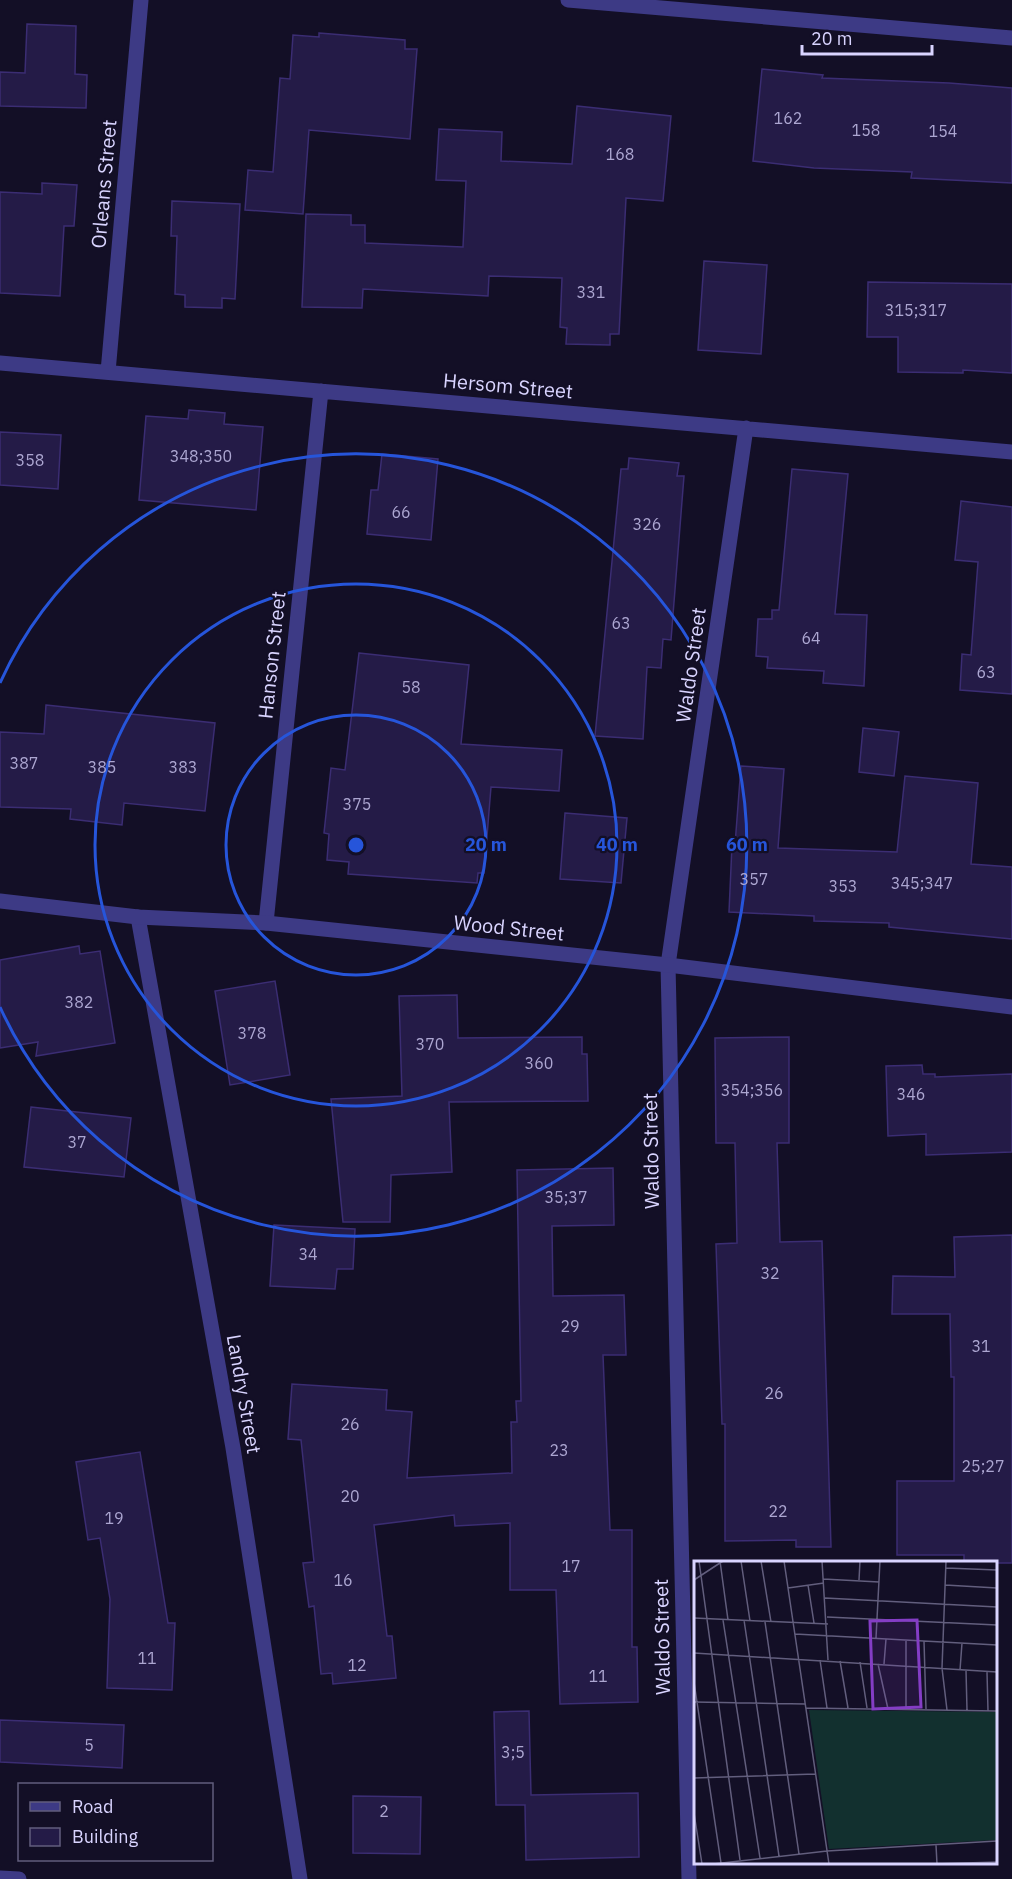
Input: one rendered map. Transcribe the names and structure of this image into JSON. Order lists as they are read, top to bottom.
{
  "streets": {
    "street": [
      "Orleans Street",
      "Hersom Street",
      "Hanson Street",
      "Waldo Street",
      "Wood Street",
      "Landry Street"
    ]
  },
  "crossings": [
    ["Orleans Street", "Hersom Street"],
    ["Hersom Street", "Hanson Street"],
    ["Hersom Street", "Waldo Street"],
    ["Hanson Street", "Wood Street"],
    ["Waldo Street", "Wood Street"],
    ["Wood Street", "Landry Street"]
  ],
  "house_numbers": [
    "162",
    "158",
    "154",
    "168",
    "331",
    "315;317",
    "348;350",
    "358",
    "66",
    "326",
    "63",
    "64",
    "63",
    "58",
    "387",
    "385",
    "383",
    "375",
    "357",
    "345;347",
    "353",
    "382",
    "378",
    "370",
    "360",
    "354;356",
    "346",
    "37",
    "35;37",
    "34",
    "32",
    "29",
    "31",
    "26",
    "26",
    "23",
    "25;27",
    "20",
    "22",
    "19",
    "17",
    "16",
    "11",
    "12",
    "11",
    "5",
    "3;5",
    "2"
  ],
  "legend": ["Road", "Building"],
  "scale_bar": "20 m",
  "rings": ["20 m", "40 m", "60 m"]
}
